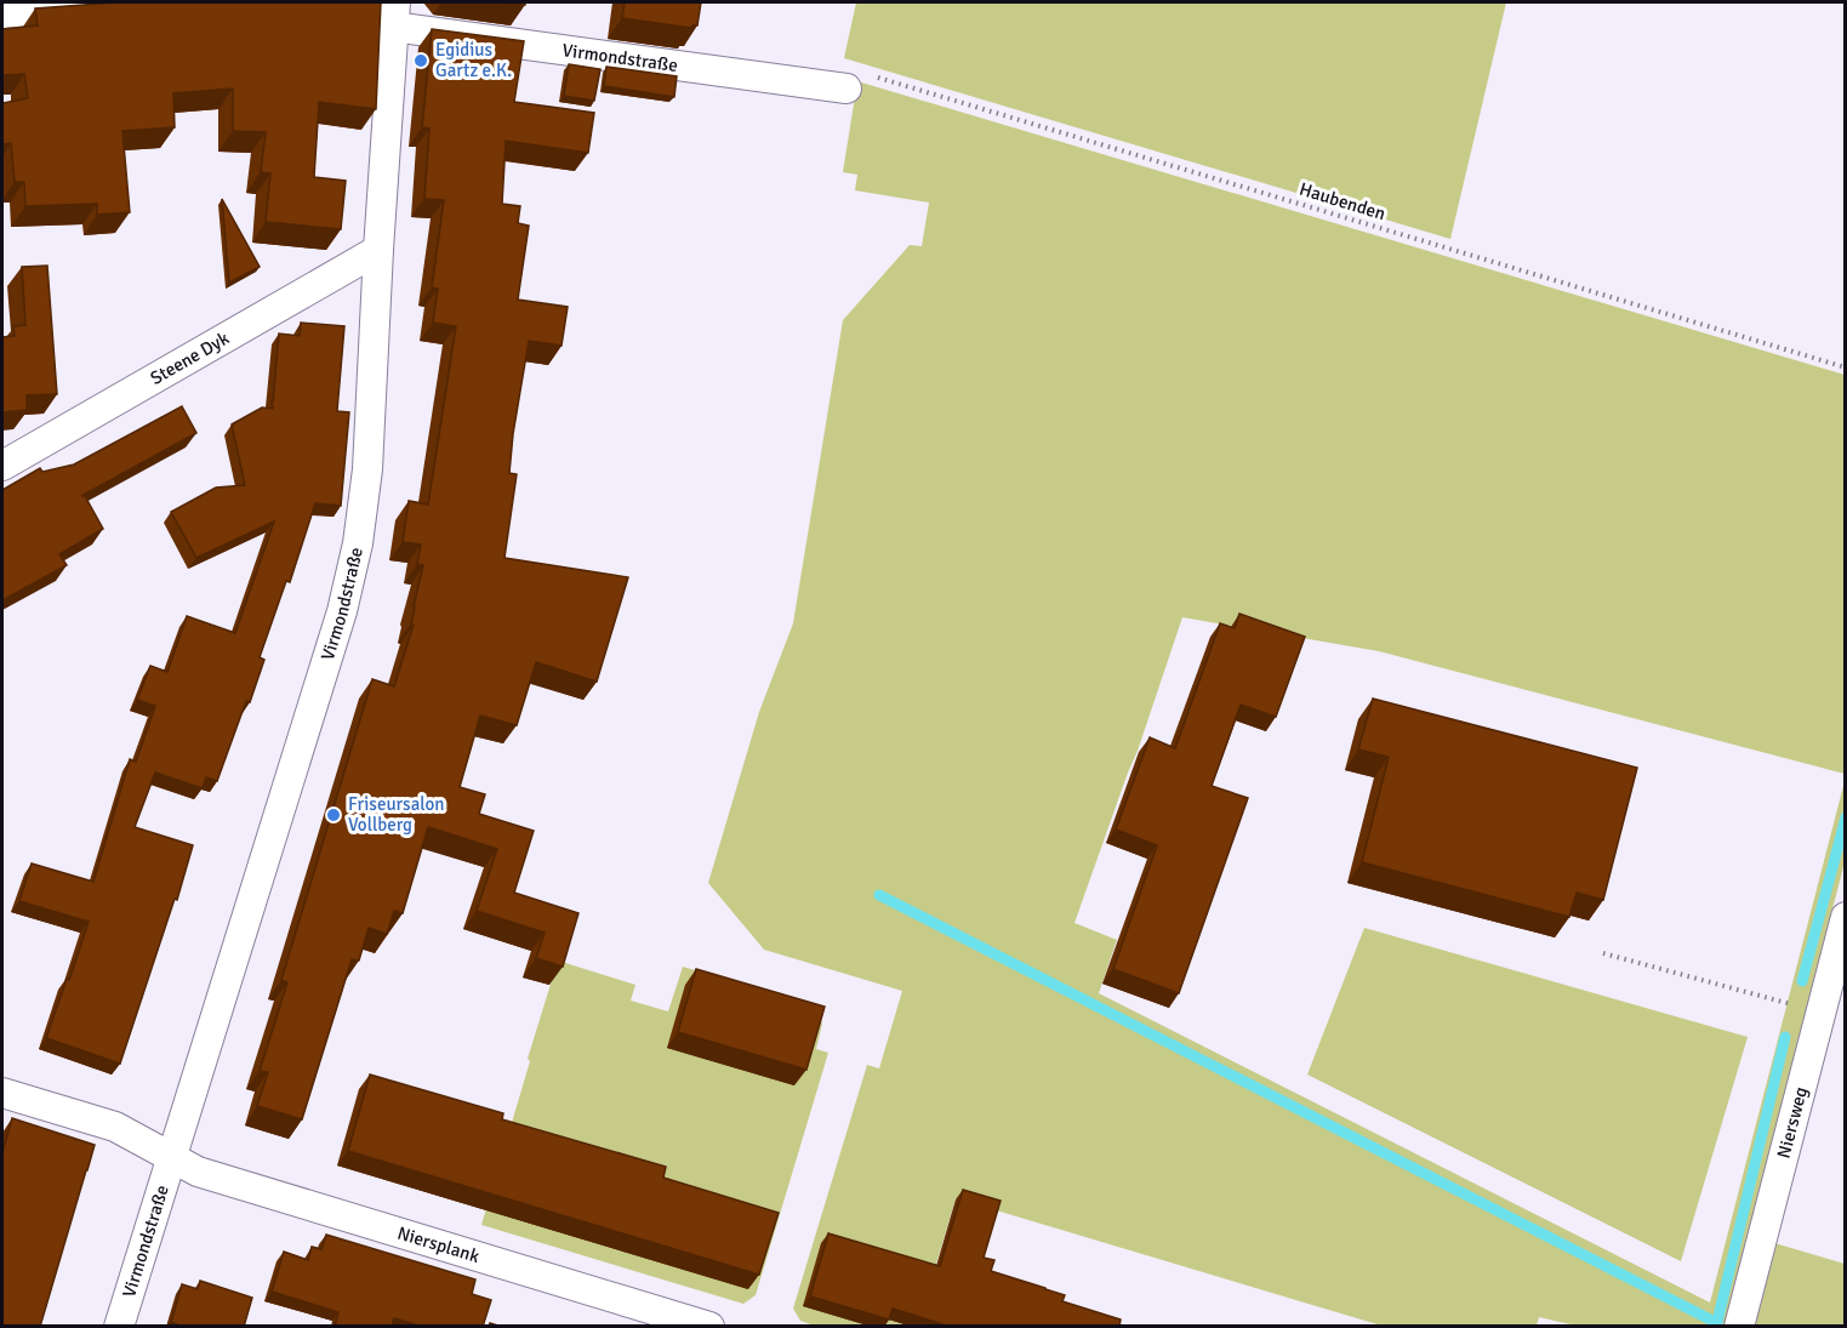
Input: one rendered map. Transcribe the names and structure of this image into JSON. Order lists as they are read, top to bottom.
{
  "streets": {
    "street": [
      "Virmondstraße",
      "Steene Dyk",
      "Niersweg",
      "Niersplank"
    ],
    "path": ["Haubenden"]
  },
  "crossings": [
    ["Virmondstraße", "Haubenden"],
    ["Virmondstraße", "Steene Dyk"],
    ["Virmondstraße", "Niersplank"]
  ],
  "places": ["Egidius Gartz e.K.", "Friseursalon Vollberg"]
}
